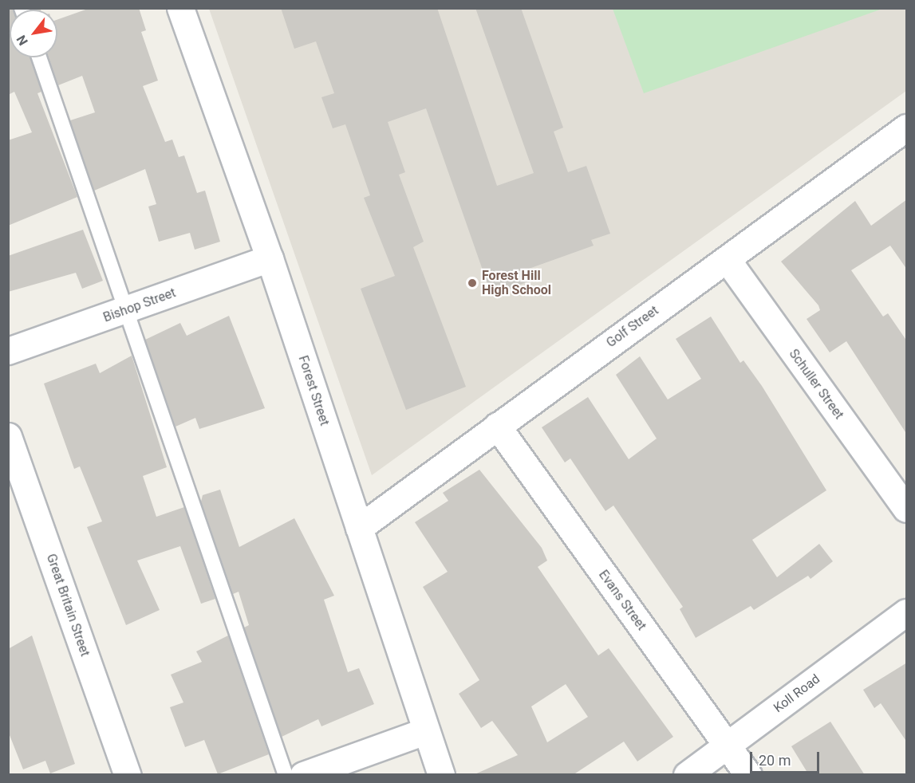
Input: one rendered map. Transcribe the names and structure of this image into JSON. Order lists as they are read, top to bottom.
{
  "streets": {
    "street": [
      "Bishop Street",
      "Golf Street",
      "Schuller Street",
      "Forest Street",
      "Evans Street",
      "Great Britain Street",
      "Koll Road"
    ]
  },
  "crossings": [
    ["Bishop Street", "Forest Street"],
    ["Golf Street", "Schuller Street"],
    ["Golf Street", "Forest Street"],
    ["Golf Street", "Evans Street"],
    ["Evans Street", "Koll Road"]
  ],
  "places": ["Forest Hill High School"],
  "scale_bar": "20 m",
  "north": "bottom left"
}
